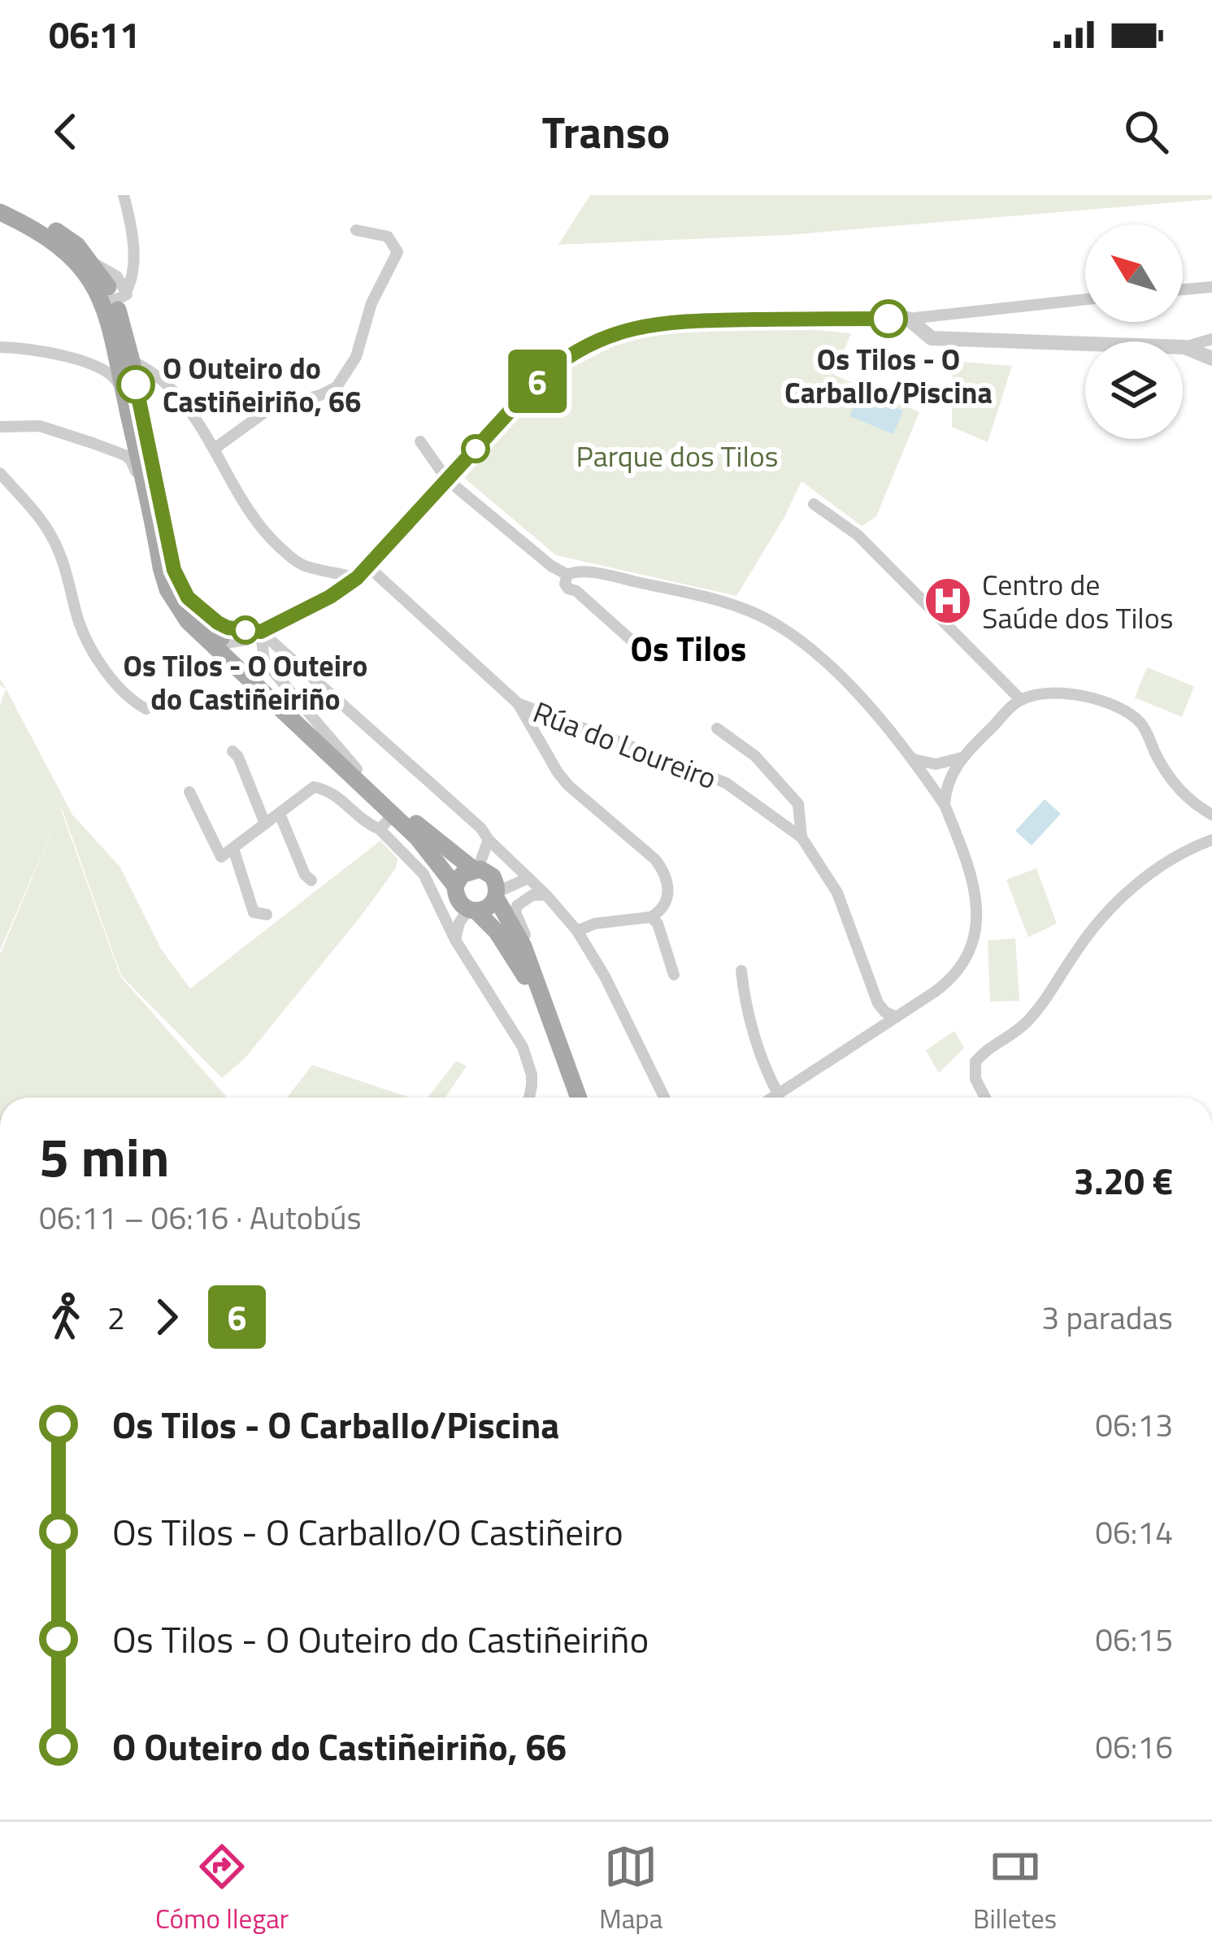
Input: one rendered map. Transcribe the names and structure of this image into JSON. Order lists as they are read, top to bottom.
{
  "streets": {
    "street": ["Rúa do Loureiro"]
  },
  "districts": ["Os Tilos"],
  "parks": ["Parque dos Tilos"],
  "places": {
    "other": ["Os Tilos - O Carballo/Piscina", "O Outeiro do Castiñeiriño, 66", "Os Tilos - O Outeiro do Castiñeiriño"],
    "hospital": ["Centro de Saúde dos Tilos"]
  },
  "lines": ["bus line 6"],
  "north": "top left",
  "page": {
    "status": "06:11",
    "header": "Transo",
    "on_map": "6",
    "heading": ["5 min", "06:11 – 06:16 · Autobús", "3.20 €"],
    "legs": ["2", "6", "3 paradas"],
    "list": [
      {
        "name": "Os Tilos - O Carballo/Piscina",
        "value": "06:13"
      },
      {
        "name": "Os Tilos - O Carballo/O Castiñeiro",
        "value": "06:14"
      },
      {
        "name": "Os Tilos - O Outeiro do Castiñeiriño",
        "value": "06:15"
      },
      {
        "name": "O Outeiro do Castiñeiriño, 66",
        "value": "06:16"
      }
    ],
    "tabs": ["Cómo llegar", "Mapa", "Billetes"]
  }
}
